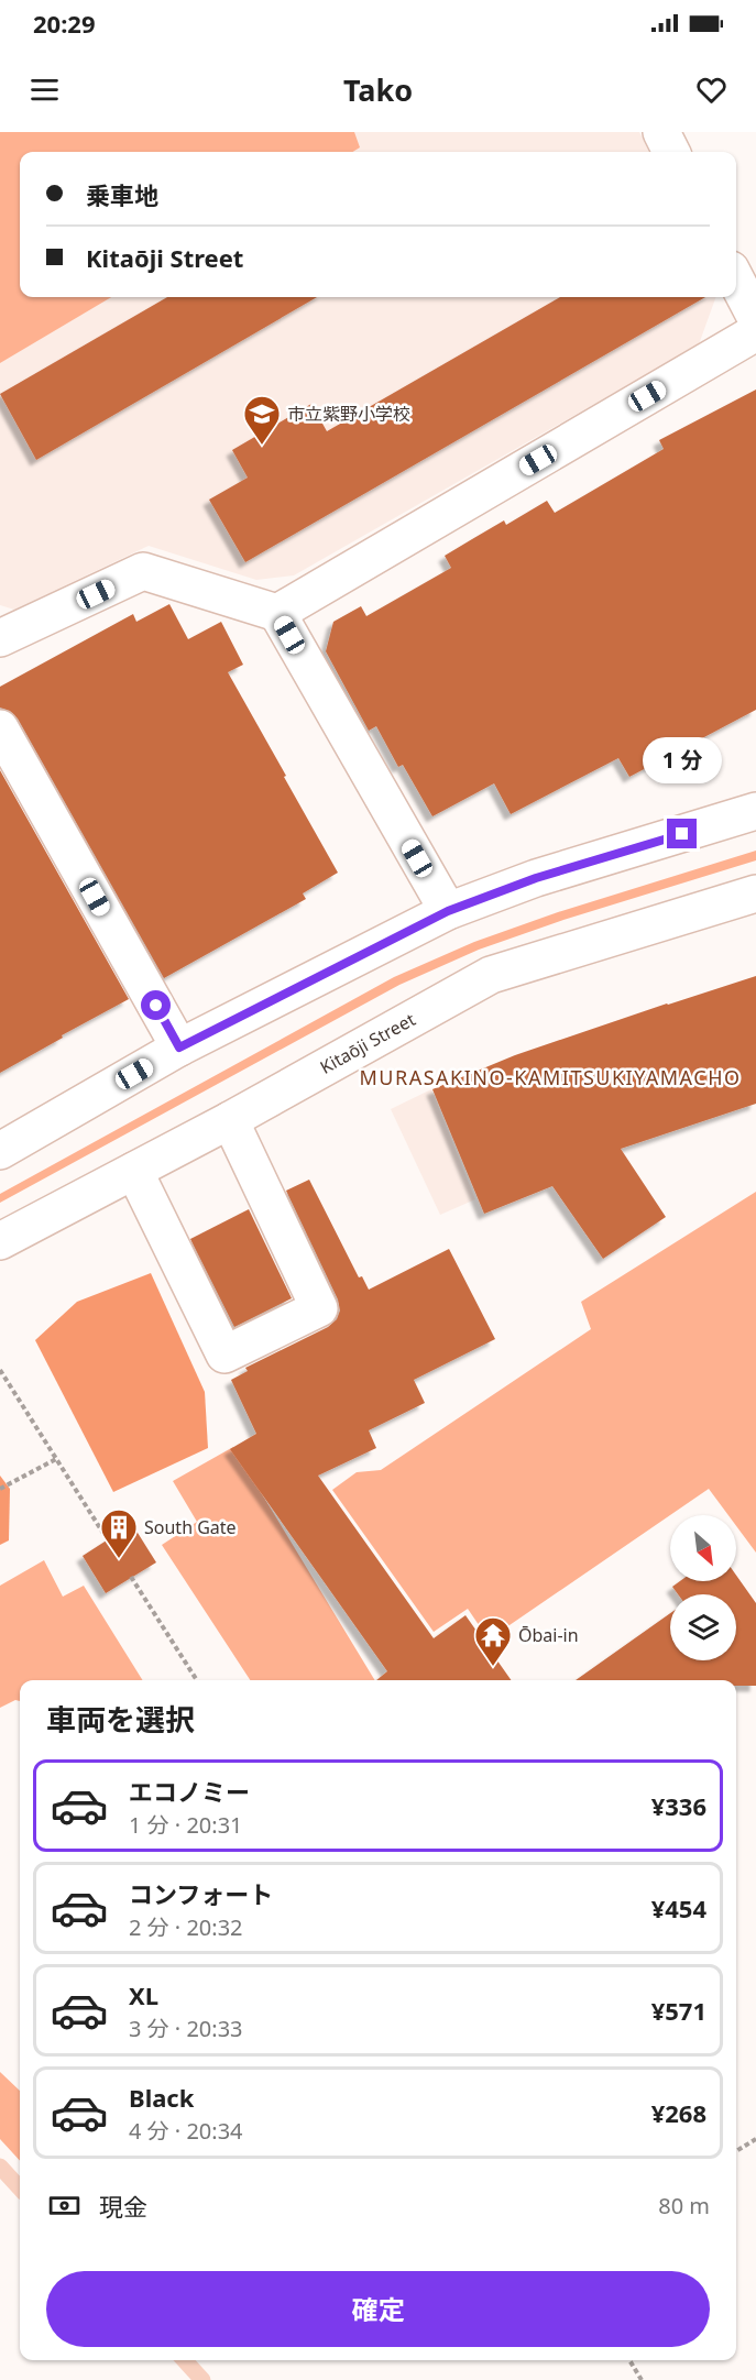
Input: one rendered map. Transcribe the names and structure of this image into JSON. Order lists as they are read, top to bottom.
{
  "streets": {
    "main road": ["Kitaōji Street"]
  },
  "districts": ["MURASAKINO-KAMITSUKIYAMACHO"],
  "places": {
    "school or university": ["市立紫野小学校"],
    "building": ["South Gate"],
    "temple": ["Ōbai-in"]
  },
  "north": "bottom right",
  "page": {
    "status": "20:29",
    "header": "Tako",
    "banner": ["乗車地", "Kitaōji Street"],
    "bubble": "1 分",
    "heading": "車両を選択",
    "list": [
      {
        "name": "エコノミー",
        "note": "1 分 · 20:31",
        "value": "¥336"
      },
      {
        "name": "コンフォート",
        "note": "2 分 · 20:32",
        "value": "¥454"
      },
      {
        "name": "XL",
        "note": "3 分 · 20:33",
        "value": "¥571"
      },
      {
        "name": "Black",
        "note": "4 分 · 20:34",
        "value": "¥268"
      }
    ],
    "pay": ["現金", "80 m"],
    "buttons": "確定"
  }
}
